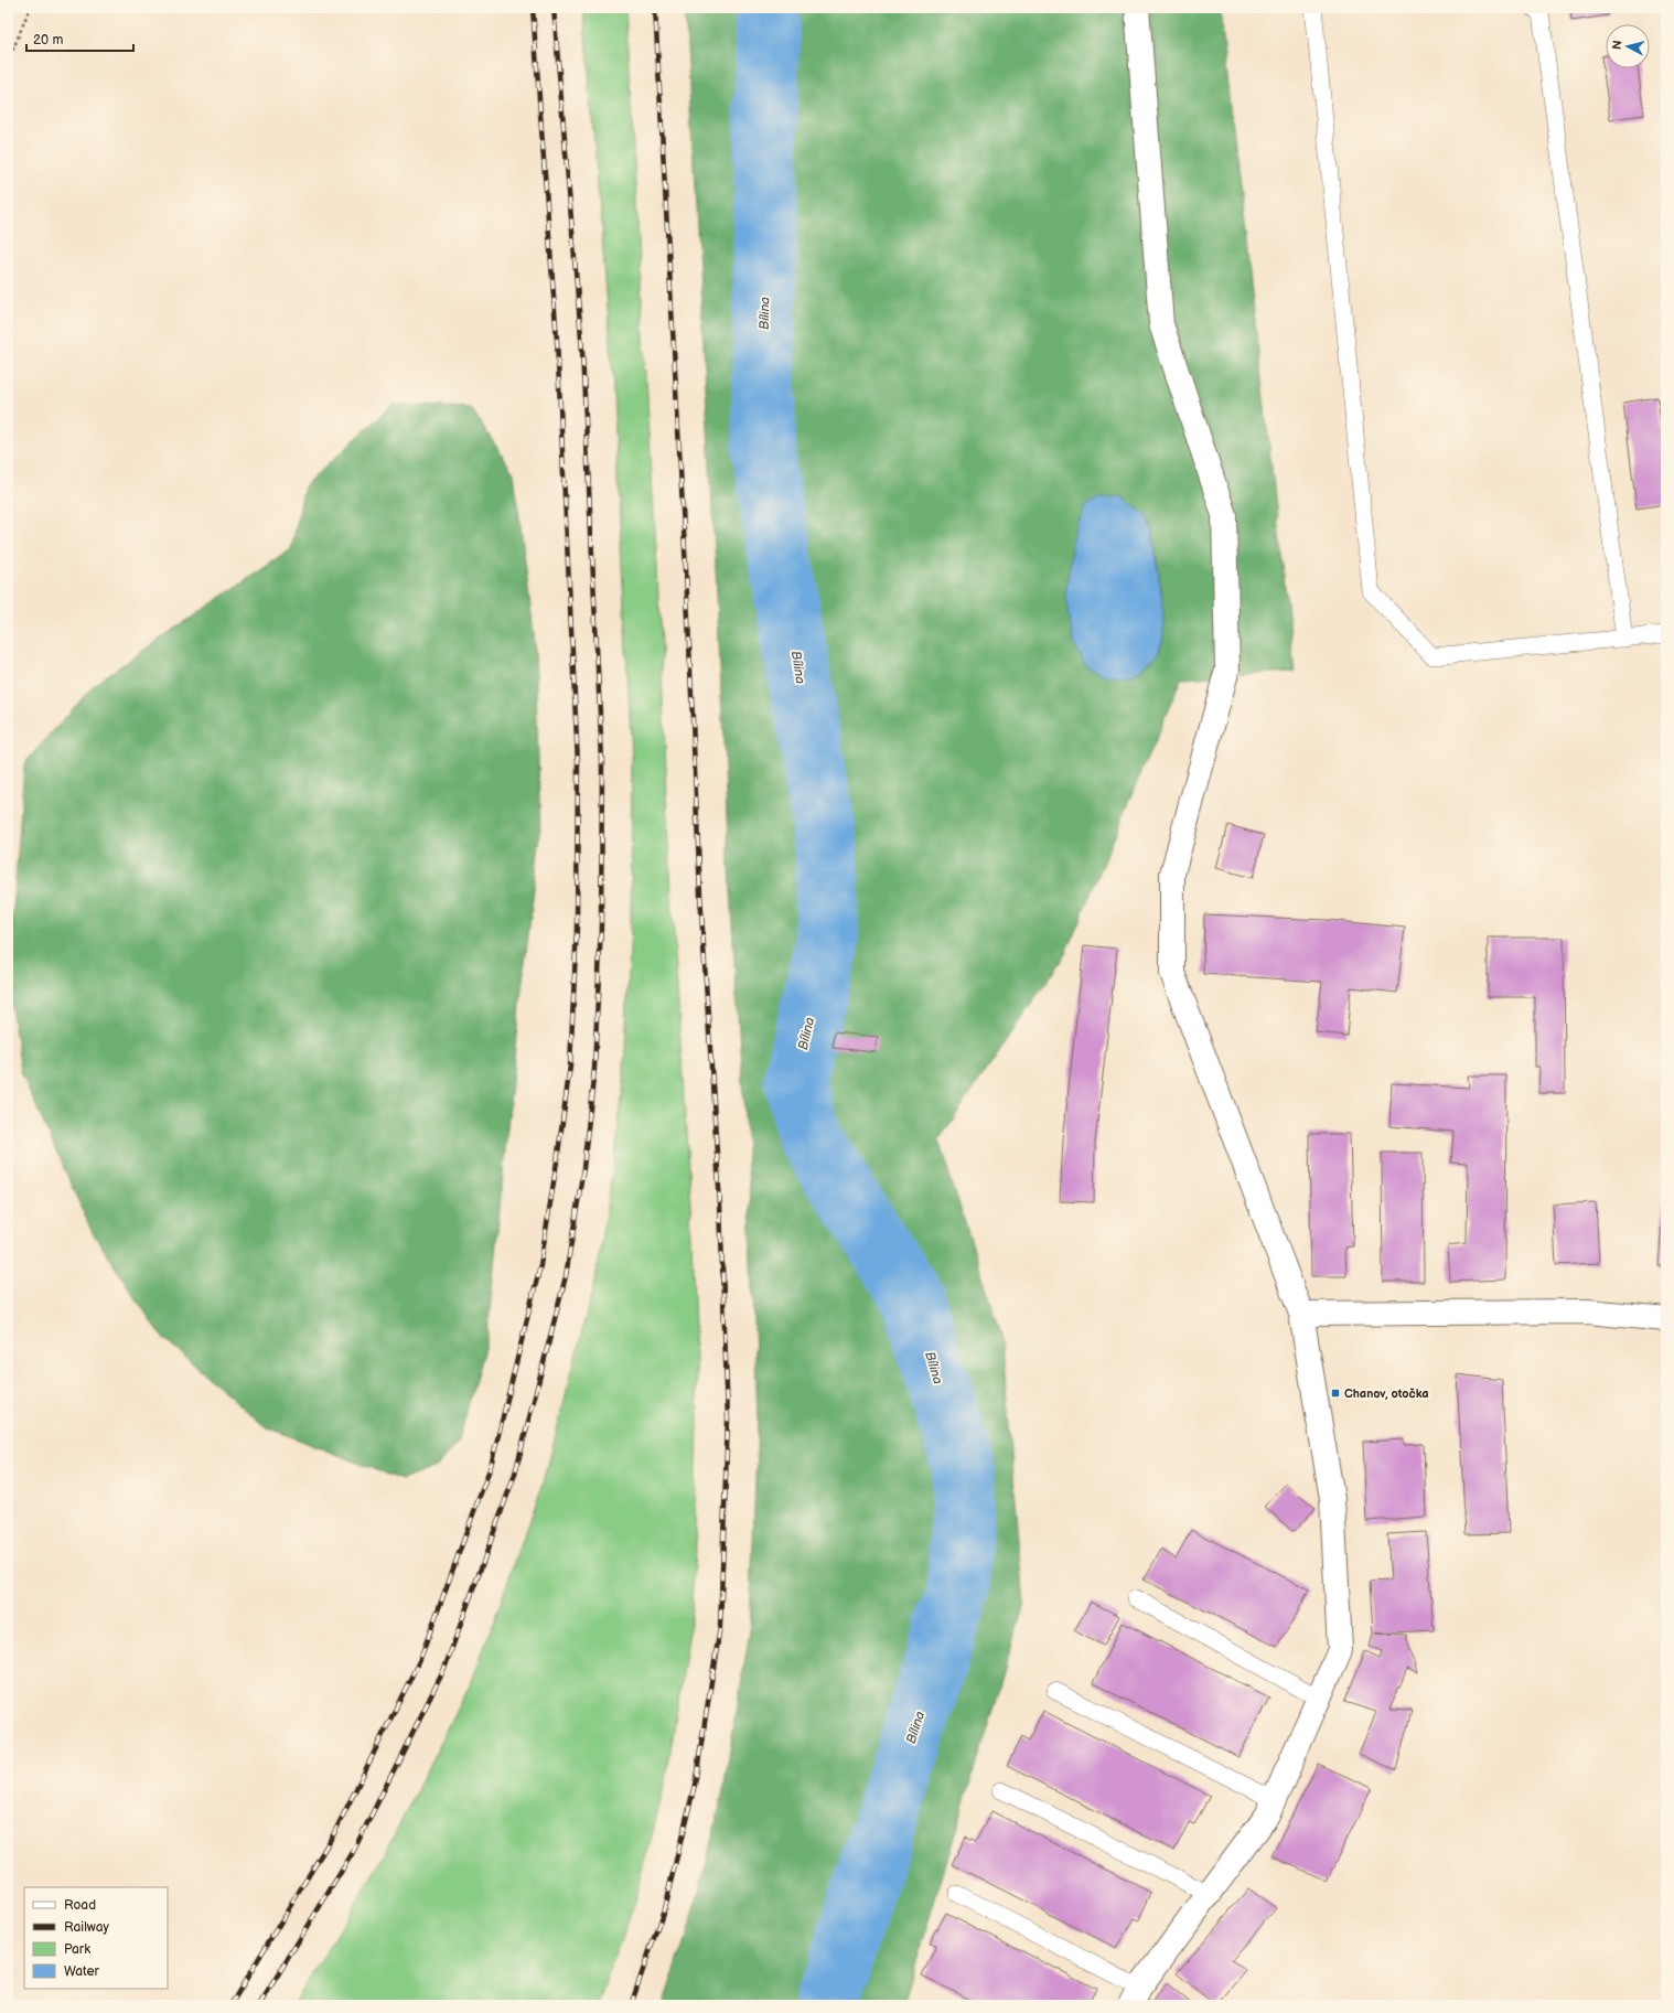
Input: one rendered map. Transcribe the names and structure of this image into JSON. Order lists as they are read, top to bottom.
{
  "water": ["Bílina"],
  "places": {
    "transit": ["Chanov, otočka"]
  },
  "legend": [
    "Road",
    "Railway",
    "Park",
    "Water"
  ],
  "scale_bar": "20 m",
  "north": "left"
}
